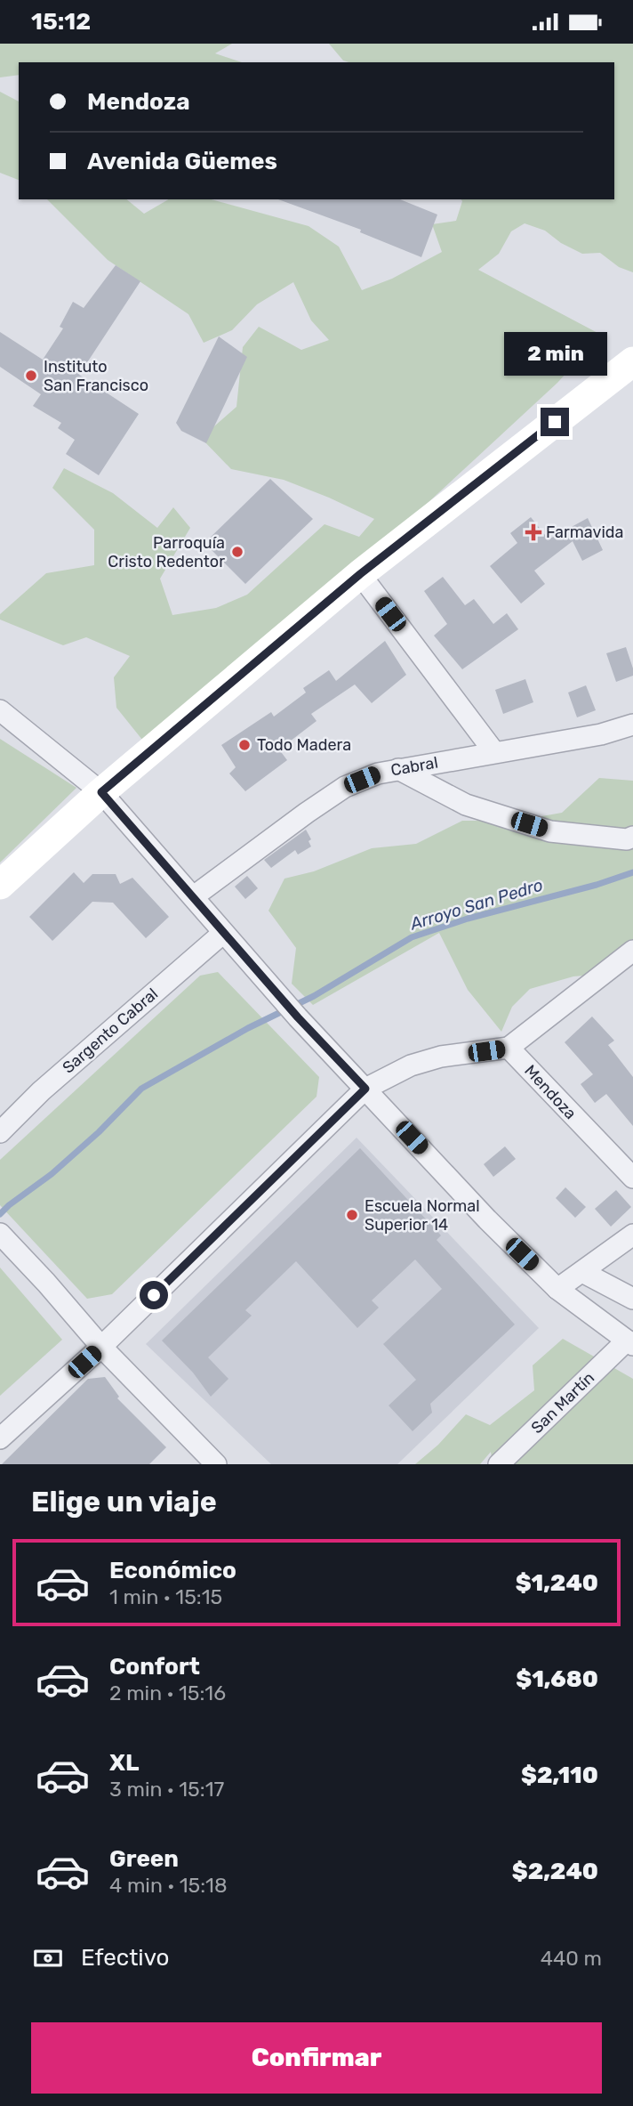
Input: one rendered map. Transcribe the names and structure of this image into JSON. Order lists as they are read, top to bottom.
{
  "streets": {
    "street": [
      "Cabral",
      "Sargento Cabral",
      "Mendoza",
      "San Martín"
    ]
  },
  "water": ["Arroyo San Pedro"],
  "places": {
    "other": [
      "Instituto San Francisco",
      "Parroquía Cristo Redentor",
      "Todo Madera",
      "Escuela Normal Superior 14"
    ],
    "health": ["Farmavida"]
  },
  "page": {
    "status": "15:12",
    "banner": ["Mendoza", "Avenida Güemes"],
    "bubble": "2 min",
    "heading": "Elige un viaje",
    "list": [
      {
        "name": "Económico",
        "note": "1 min · 15:15",
        "value": "$1,240"
      },
      {
        "name": "Confort",
        "note": "2 min · 15:16",
        "value": "$1,680"
      },
      {
        "name": "XL",
        "note": "3 min · 15:17",
        "value": "$2,110"
      },
      {
        "name": "Green",
        "note": "4 min · 15:18",
        "value": "$2,240"
      }
    ],
    "pay": ["Efectivo", "440 m"],
    "buttons": "Confirmar"
  }
}
